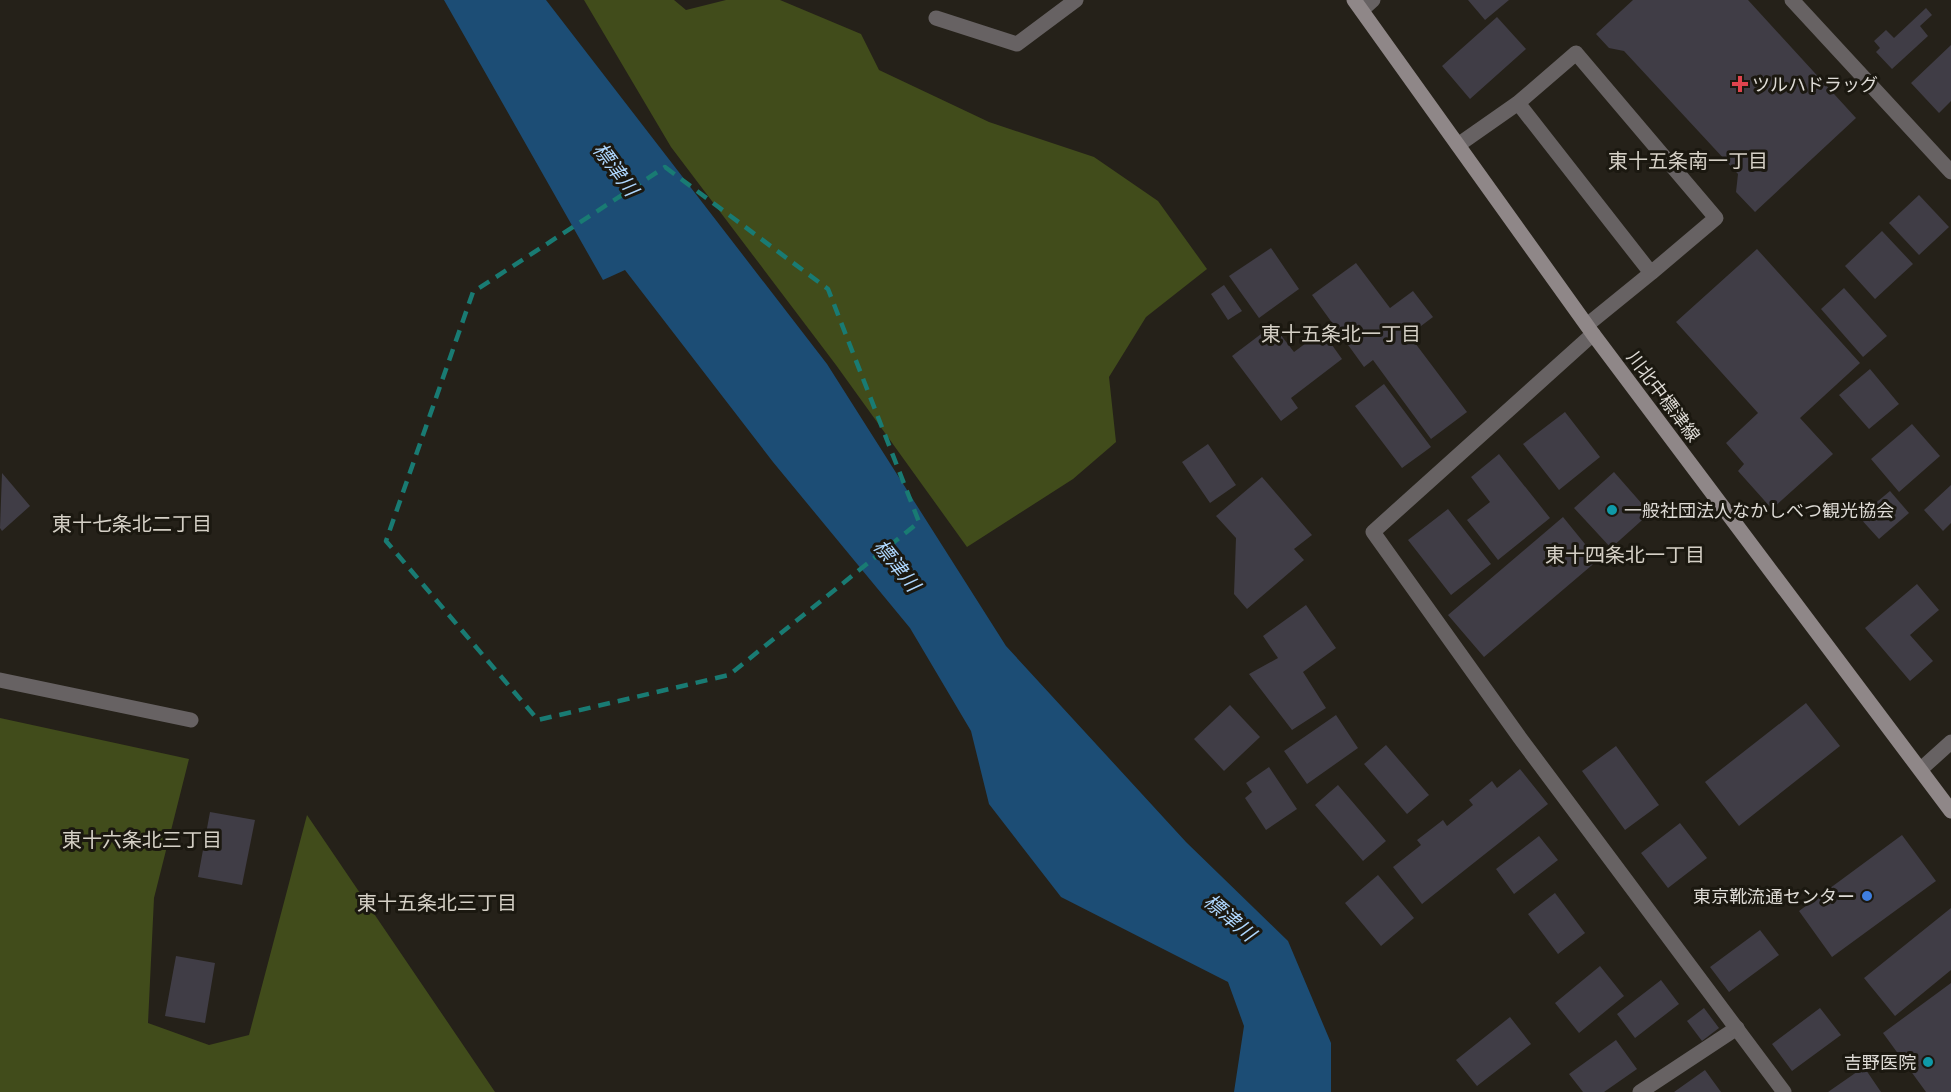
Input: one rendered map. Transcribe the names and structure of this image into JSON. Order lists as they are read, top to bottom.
{
  "streets": {
    "main road": ["川北中標津線"]
  },
  "districts": [
    "東十五条南一丁目",
    "東十五条北一丁目",
    "東十七条北二丁目",
    "東十四条北一丁目",
    "東十六条北三丁目",
    "東十五条北三丁目"
  ],
  "water": ["標津川"],
  "places": {
    "health": ["ツルハドラッグ"],
    "other": ["一般社団法人なかしべつ観光協会", "東京靴流通センター", "吉野医院"]
  }
}
